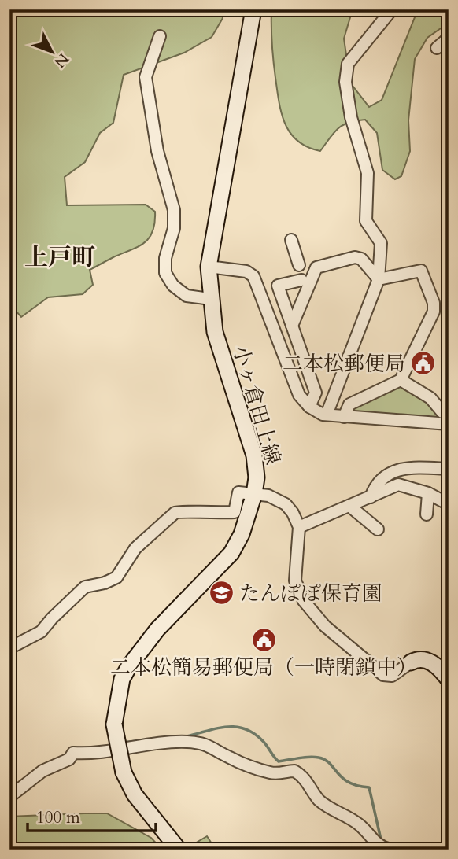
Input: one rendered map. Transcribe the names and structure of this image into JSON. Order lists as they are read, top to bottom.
{
  "streets": {
    "main road": ["小ヶ倉田上線"]
  },
  "districts": ["上戸町"],
  "places": {
    "public building": ["二本松郵便局", "二本松簡易郵便局（一時閉鎖中）"],
    "school or university": ["たんぽぽ保育園"]
  },
  "scale_bar": "100 m",
  "north": "bottom right"
}
